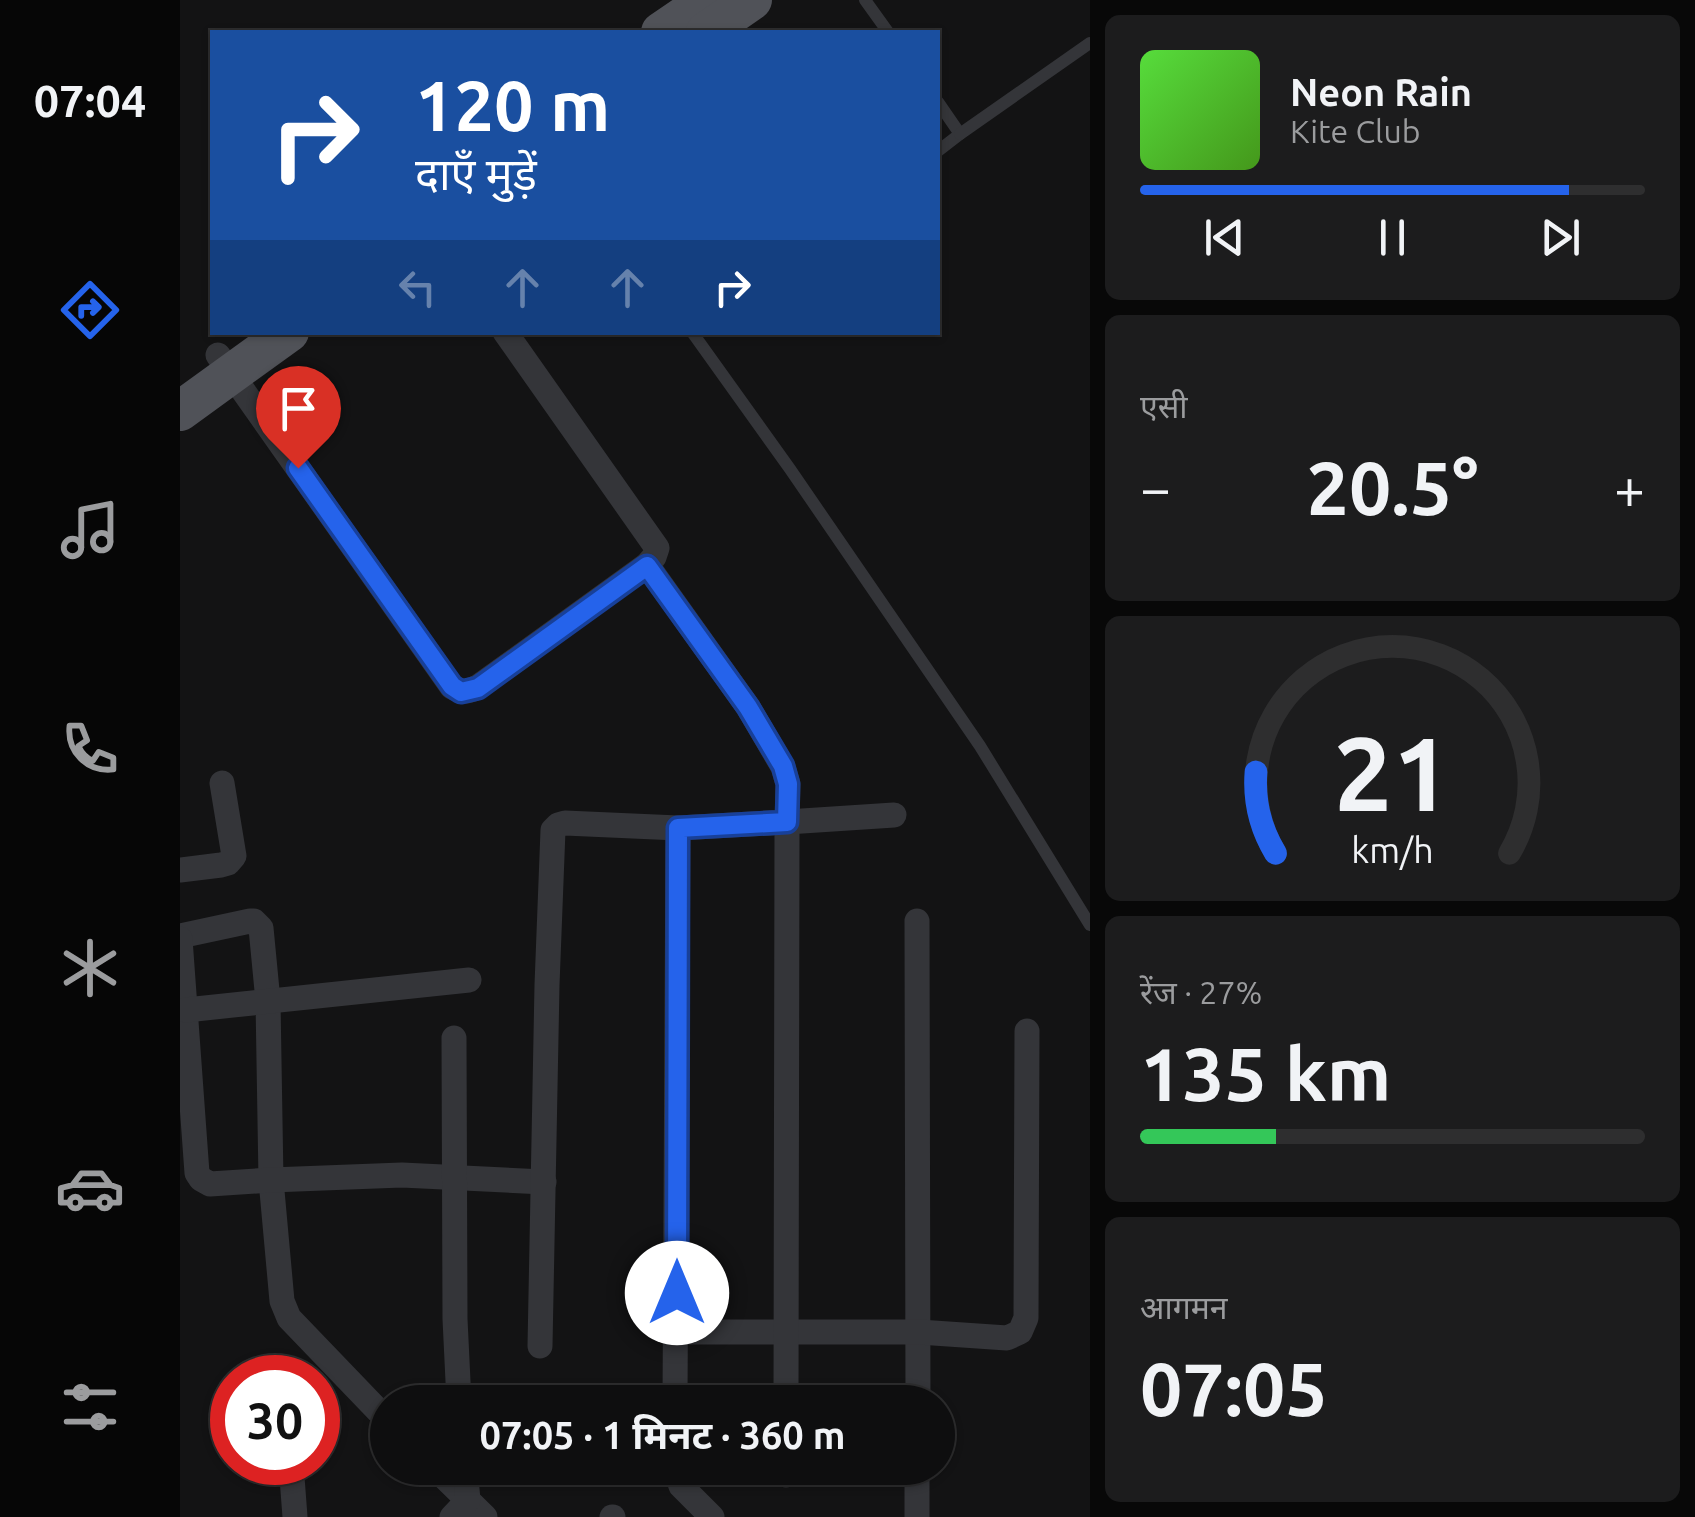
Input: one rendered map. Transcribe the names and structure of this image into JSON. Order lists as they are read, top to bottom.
{
  "page": {
    "tabs": "07:04",
    "turn": ["120 m", "दाएँ मुड़ें"],
    "song": ["Neon Rain", "Kite Club"],
    "tile": [
      "एसी",
      ["रेंज · 27%", "135 km"],
      ["आगमन", "07:05"]
    ],
    "heat": ["−", "20.5°", "+"],
    "limit": "30",
    "trip": "07:05 · 1 मिनट · 360 m",
    "gauge": ["21", "km/h"]
  }
}
